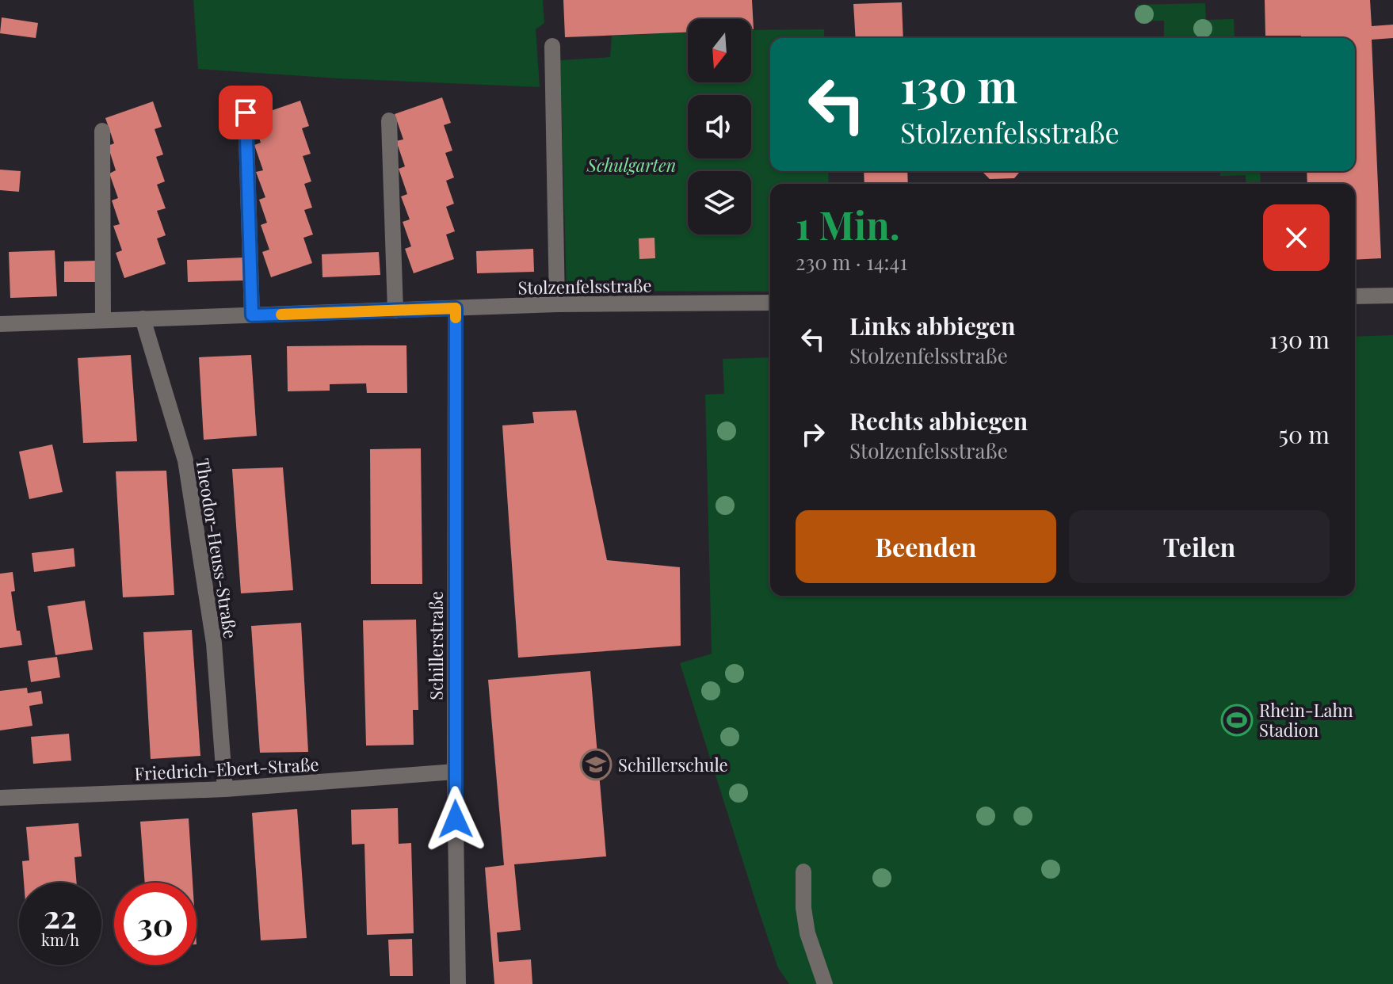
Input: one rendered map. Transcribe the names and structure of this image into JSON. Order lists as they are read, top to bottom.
{
  "streets": {
    "street": [
      "Stolzenfelsstraße",
      "Theodor-Heuss-Straße",
      "Schillerstraße",
      "Friedrich-Ebert-Straße"
    ]
  },
  "crossings": [
    ["Stolzenfelsstraße", "Theodor-Heuss-Straße"],
    ["Stolzenfelsstraße", "Schillerstraße"],
    ["Theodor-Heuss-Straße", "Friedrich-Ebert-Straße"],
    ["Schillerstraße", "Friedrich-Ebert-Straße"]
  ],
  "parks": ["Schulgarten"],
  "places": {
    "sports": ["Rhein-Lahn Stadion"],
    "school or university": ["Schillerschule"]
  },
  "north": "bottom",
  "page": {
    "turn": ["130 m", "Stolzenfelsstraße"],
    "heading": ["1 Min.", "230 m · 14:41"],
    "list": [
      {
        "name": "Links abbiegen",
        "note": "Stolzenfelsstraße",
        "value": "130 m"
      },
      {
        "name": "Rechts abbiegen",
        "note": "Stolzenfelsstraße",
        "value": "50 m"
      }
    ],
    "buttons": ["Beenden", "Teilen"],
    "speed": "22 km/h",
    "limit": "30"
  }
}
